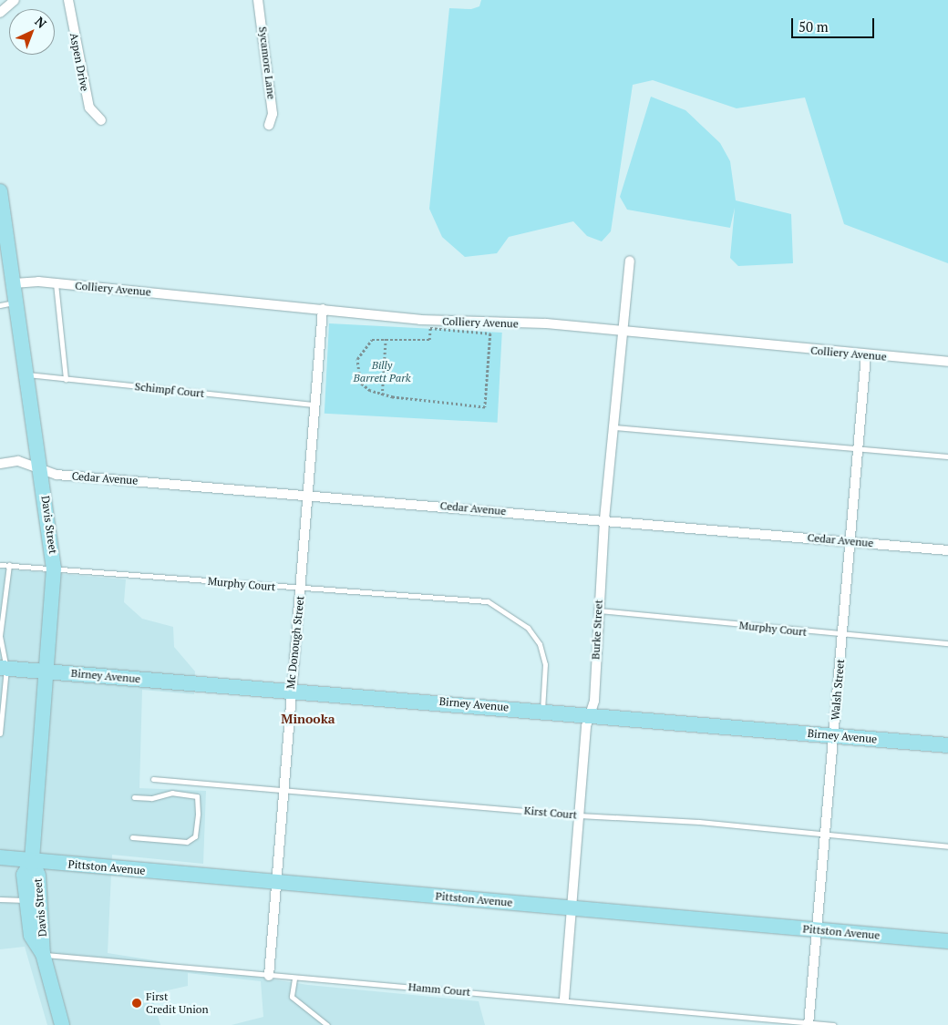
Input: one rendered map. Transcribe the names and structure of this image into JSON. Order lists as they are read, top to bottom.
{
  "streets": {
    "main road": ["Davis Street", "Birney Avenue", "Pittston Avenue"],
    "street": [
      "Aspen Drive",
      "Sycamore Lane",
      "Colliery Avenue",
      "Cedar Avenue",
      "Burke Street",
      "Mc Donough Street",
      "Walsh Street"
    ],
    "lane": [
      "Schimpf Court",
      "Murphy Court",
      "Kirst Court",
      "Hamm Court"
    ]
  },
  "crossings": [
    ["Colliery Avenue", "Davis Street"],
    ["Colliery Avenue", "Burke Street"],
    ["Colliery Avenue", "Mc Donough Street"],
    ["Colliery Avenue", "Walsh Street"],
    ["Schimpf Court", "Davis Street"],
    ["Schimpf Court", "Mc Donough Street"],
    ["Cedar Avenue", "Davis Street"],
    ["Cedar Avenue", "Burke Street"],
    ["Cedar Avenue", "Mc Donough Street"],
    ["Cedar Avenue", "Walsh Street"],
    ["Davis Street", "Murphy Court"],
    ["Davis Street", "Birney Avenue"],
    ["Davis Street", "Pittston Avenue"],
    ["Davis Street", "Hamm Court"],
    ["Murphy Court", "Burke Street"],
    ["Murphy Court", "Mc Donough Street"],
    ["Murphy Court", "Birney Avenue"],
    ["Murphy Court", "Walsh Street"],
    ["Burke Street", "Birney Avenue"],
    ["Burke Street", "Kirst Court"],
    ["Burke Street", "Pittston Avenue"],
    ["Burke Street", "Hamm Court"],
    ["Mc Donough Street", "Birney Avenue"],
    ["Mc Donough Street", "Kirst Court"],
    ["Mc Donough Street", "Pittston Avenue"],
    ["Mc Donough Street", "Hamm Court"],
    ["Birney Avenue", "Walsh Street"],
    ["Walsh Street", "Kirst Court"],
    ["Walsh Street", "Pittston Avenue"],
    ["Walsh Street", "Hamm Court"]
  ],
  "districts": ["Minooka"],
  "parks": ["Billy Barrett Park"],
  "places": ["First Credit Union"],
  "scale_bar": "50 m",
  "north": "top right"
}
